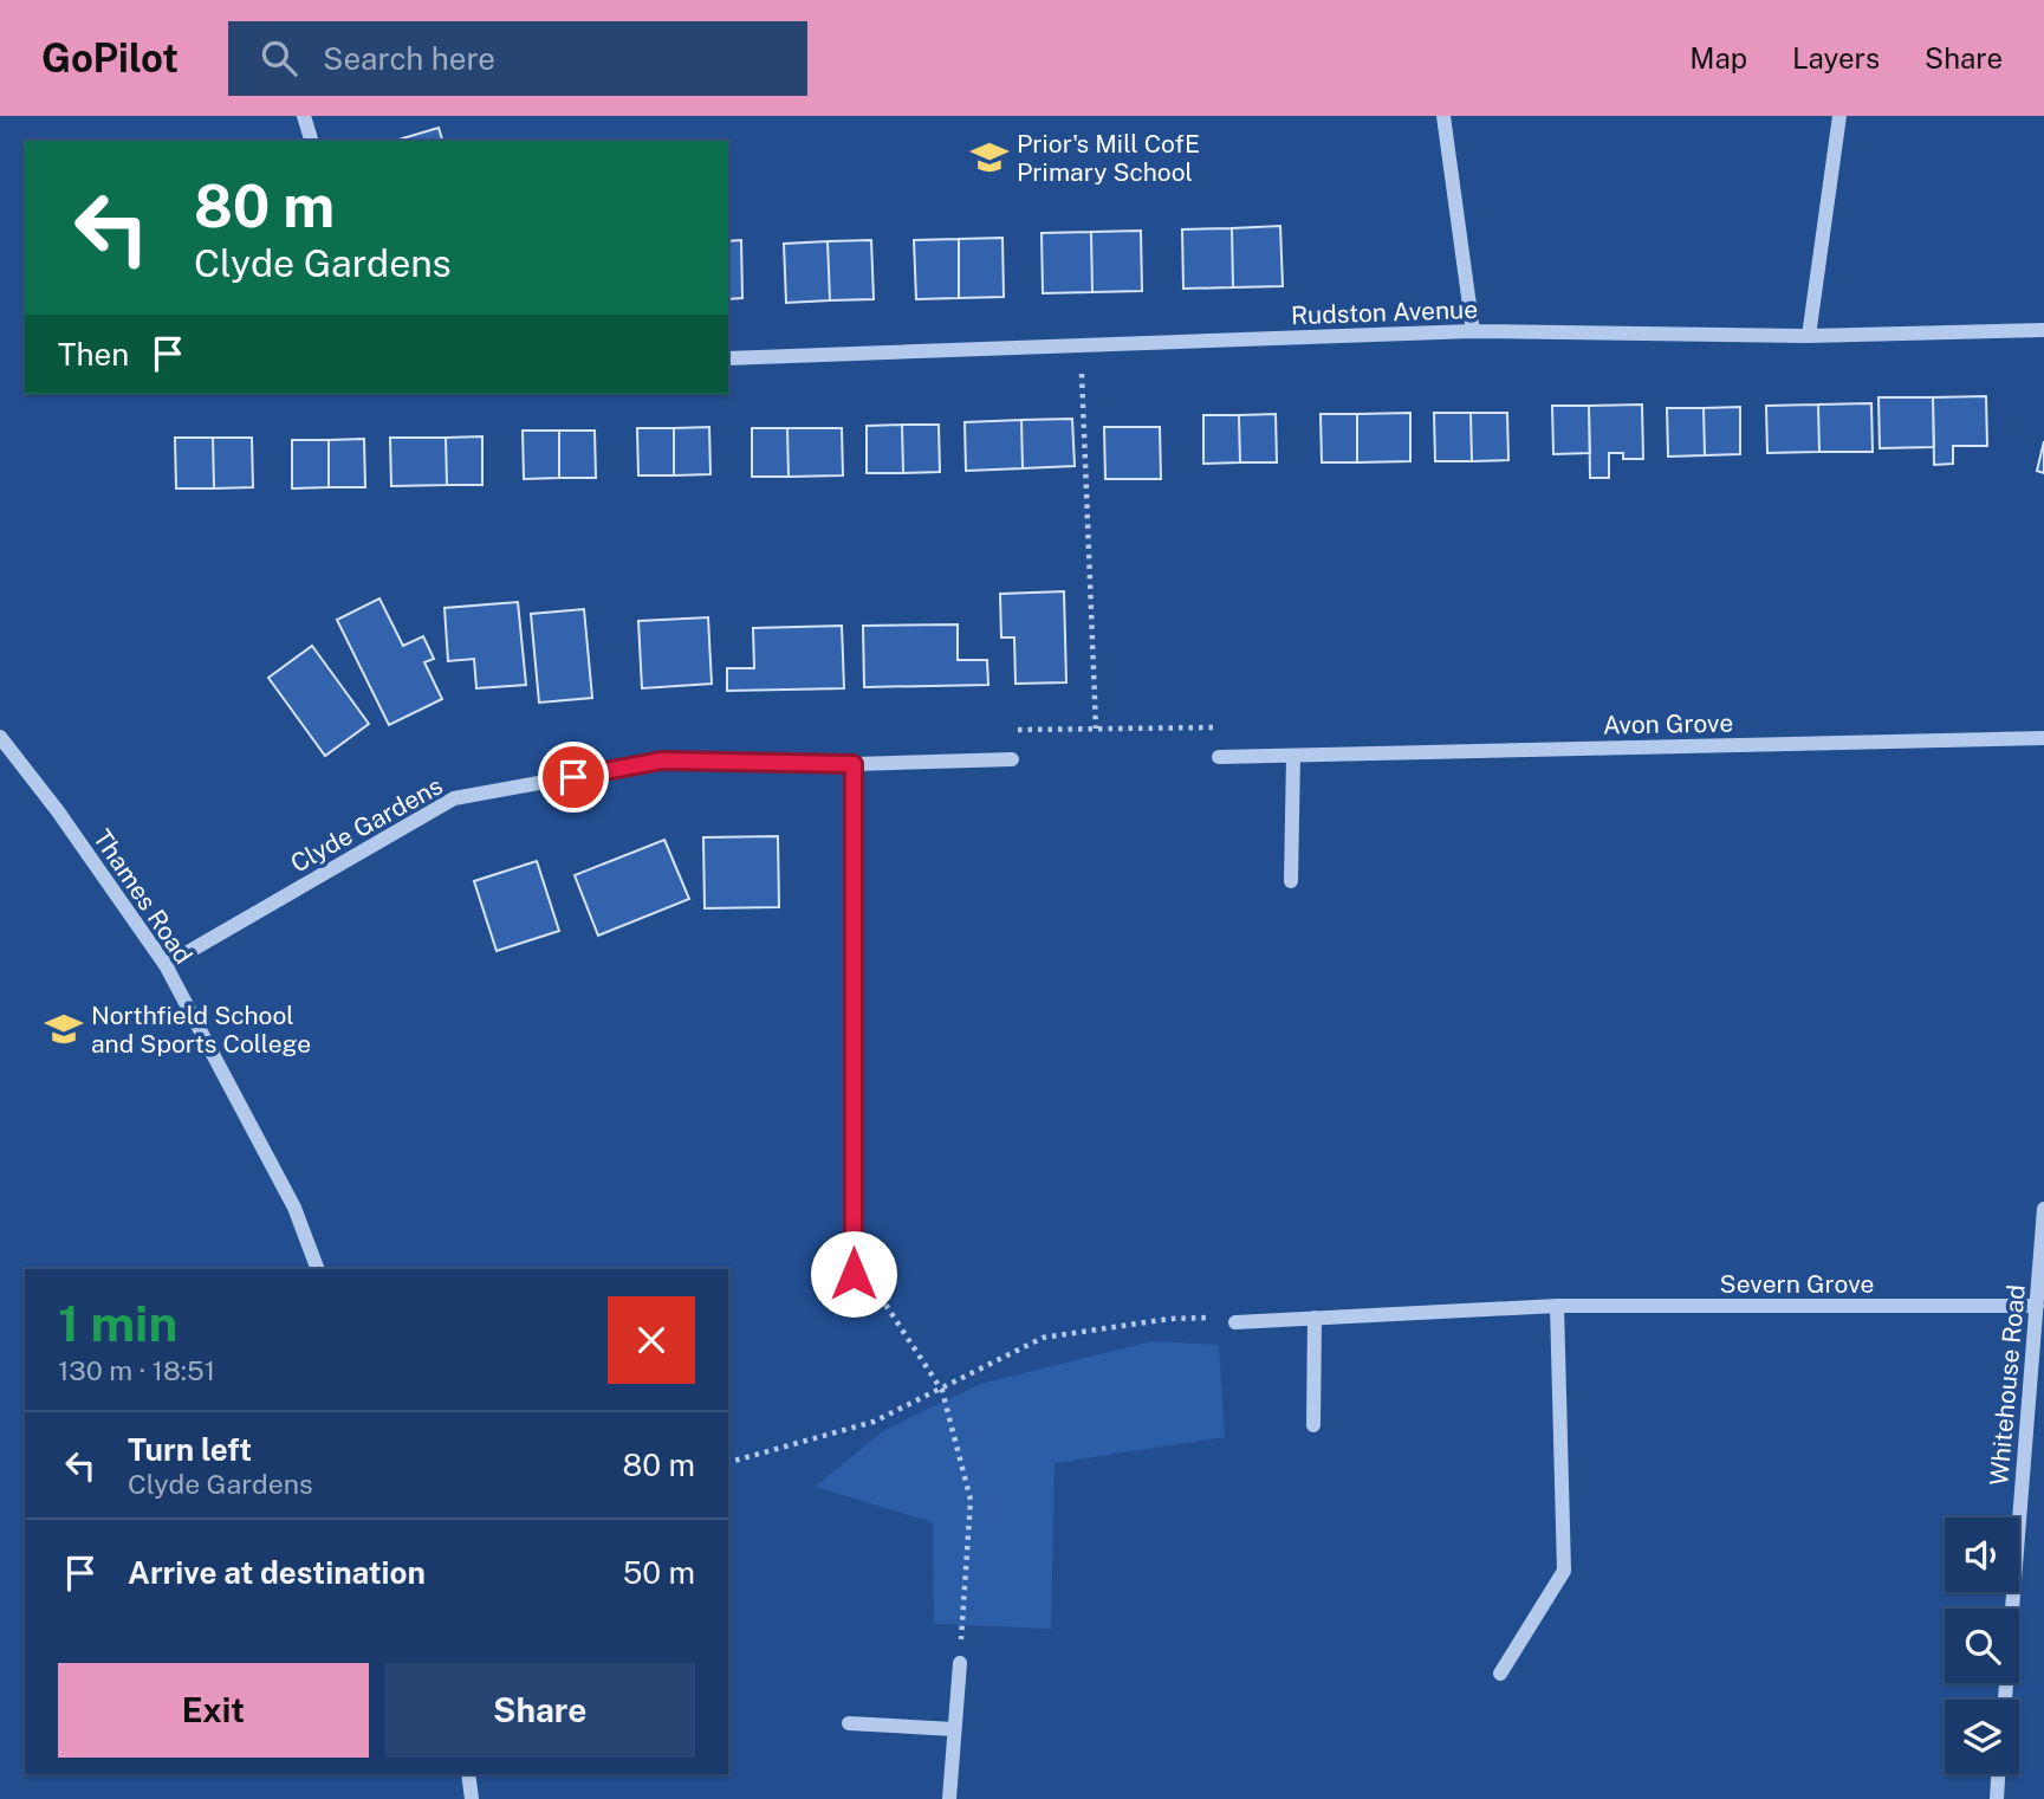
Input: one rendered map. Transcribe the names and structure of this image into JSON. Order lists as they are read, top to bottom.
{
  "streets": {
    "street": [
      "Rudston Avenue",
      "Avon Grove",
      "Clyde Gardens",
      "Thames Road",
      "Severn Grove",
      "Whitehouse Road"
    ]
  },
  "crossings": [
    ["Clyde Gardens", "Thames Road"],
    ["Severn Grove", "Whitehouse Road"]
  ],
  "places": {
    "school or university": ["Prior's Mill CofE Primary School", "Northfield School and Sports College"]
  },
  "page": {
    "header": "GoPilot",
    "search": "Search here",
    "nav": ["Map", "Layers", "Share"],
    "turn": ["80 m", "Clyde Gardens"],
    "then": "Then",
    "heading": ["1 min", "130 m · 18:51"],
    "list": [
      {
        "name": "Turn left",
        "note": "Clyde Gardens",
        "value": "80 m"
      },
      {
        "name": "Arrive at destination",
        "value": "50 m"
      }
    ],
    "buttons": ["Exit", "Share"]
  }
}
